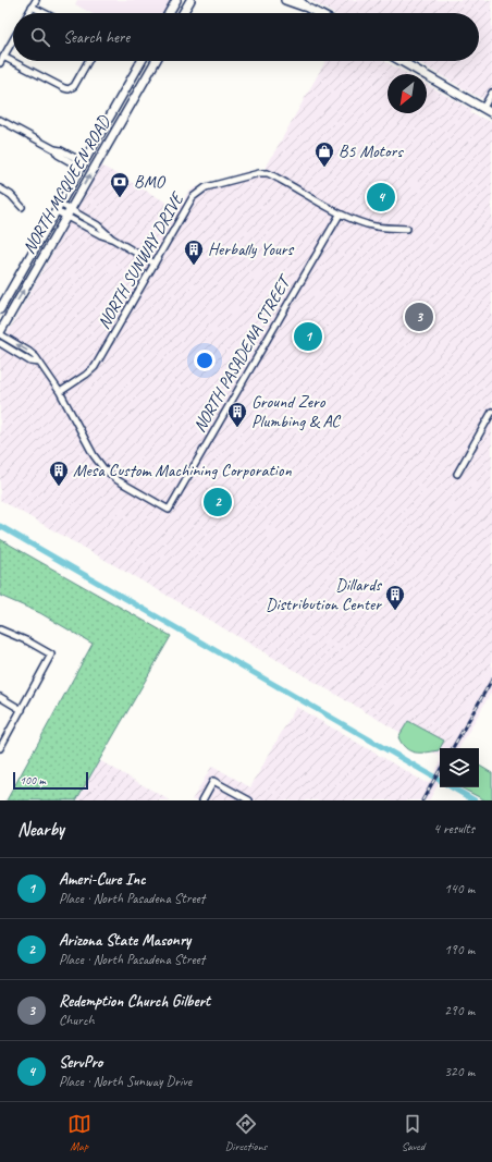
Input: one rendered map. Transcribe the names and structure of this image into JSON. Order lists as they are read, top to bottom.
{
  "streets": {
    "main road": ["NORTH MCQUEEN ROAD"],
    "street": ["NORTH SUNWAY DRIVE", "NORTH PASADENA STREET"]
  },
  "crossings": [
    ["NORTH SUNWAY DRIVE", "NORTH PASADENA STREET"]
  ],
  "places": {
    "shop": ["B5 Motors"],
    "bank": ["BMO"],
    "building": [
      "Herbally Yours",
      "Ground Zero Plumbing & AC",
      "Mesa Custom Machining Corporation",
      "Dillards Distribution Center"
    ]
  },
  "scale_bar": "100 m",
  "north": "bottom left",
  "page": {
    "search": "Search here",
    "pins": [
      "4",
      "3",
      "1",
      "2"
    ],
    "scale": "100 m",
    "heading": ["Nearby", "4 results"],
    "list": [
      {
        "mark": "1",
        "name": "Ameri-Cure Inc",
        "note": "Place · North Pasadena Street",
        "value": "140 m"
      },
      {
        "mark": "2",
        "name": "Arizona State Masonry",
        "note": "Place · North Pasadena Street",
        "value": "190 m"
      },
      {
        "mark": "3",
        "name": "Redemption Church Gilbert",
        "note": "Church",
        "value": "290 m"
      },
      {
        "mark": "4",
        "name": "ServPro",
        "note": "Place · North Sunway Drive",
        "value": "320 m"
      }
    ],
    "nav": ["Map", "Directions", "Saved"]
  }
}
